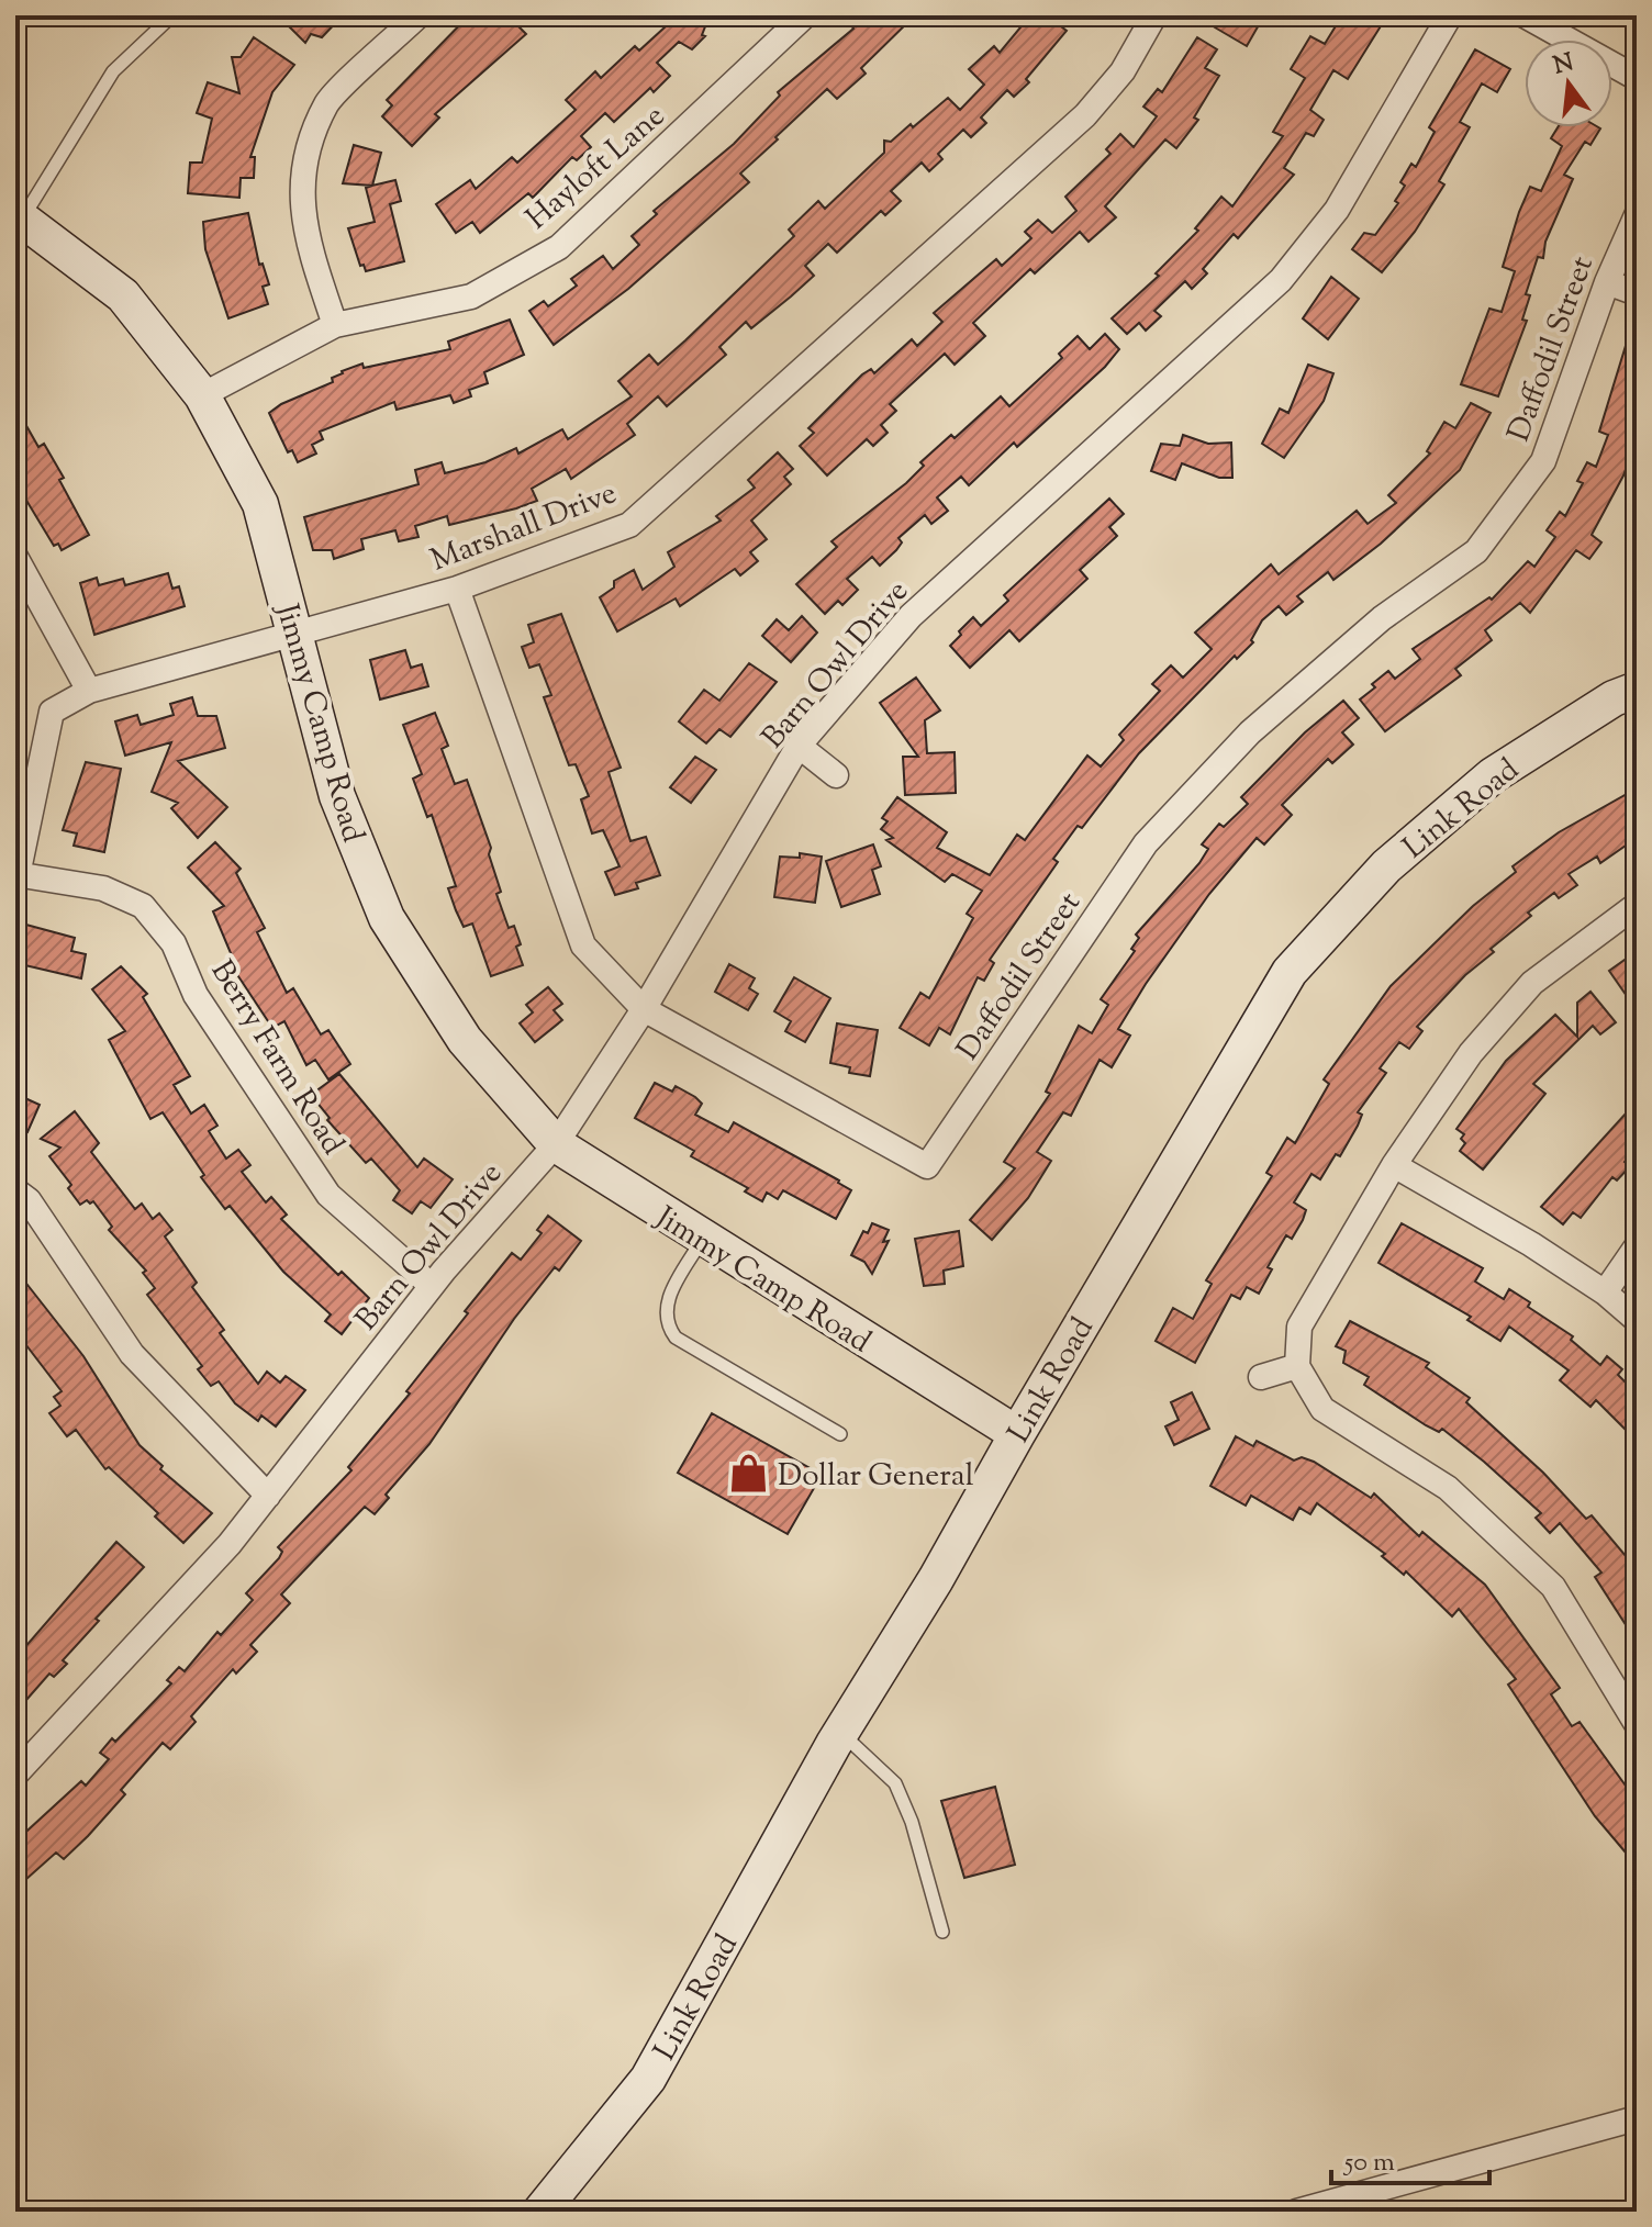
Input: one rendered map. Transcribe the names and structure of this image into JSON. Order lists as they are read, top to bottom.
{
  "streets": {
    "main road": ["Jimmy Camp Road", "Link Road"],
    "street": [
      "Hayloft Lane",
      "Daffodil Street",
      "Marshall Drive",
      "Barn Owl Drive",
      "Berry Farm Road"
    ]
  },
  "crossings": [
    ["Hayloft Lane", "Jimmy Camp Road"],
    ["Daffodil Street", "Marshall Drive"],
    ["Daffodil Street", "Barn Owl Drive"],
    ["Marshall Drive", "Jimmy Camp Road"],
    ["Marshall Drive", "Berry Farm Road"],
    ["Barn Owl Drive", "Jimmy Camp Road"],
    ["Barn Owl Drive", "Berry Farm Road"],
    ["Jimmy Camp Road", "Link Road"]
  ],
  "places": {
    "shop": ["Dollar General"]
  },
  "scale_bar": "50 m",
  "north": "top"
}
